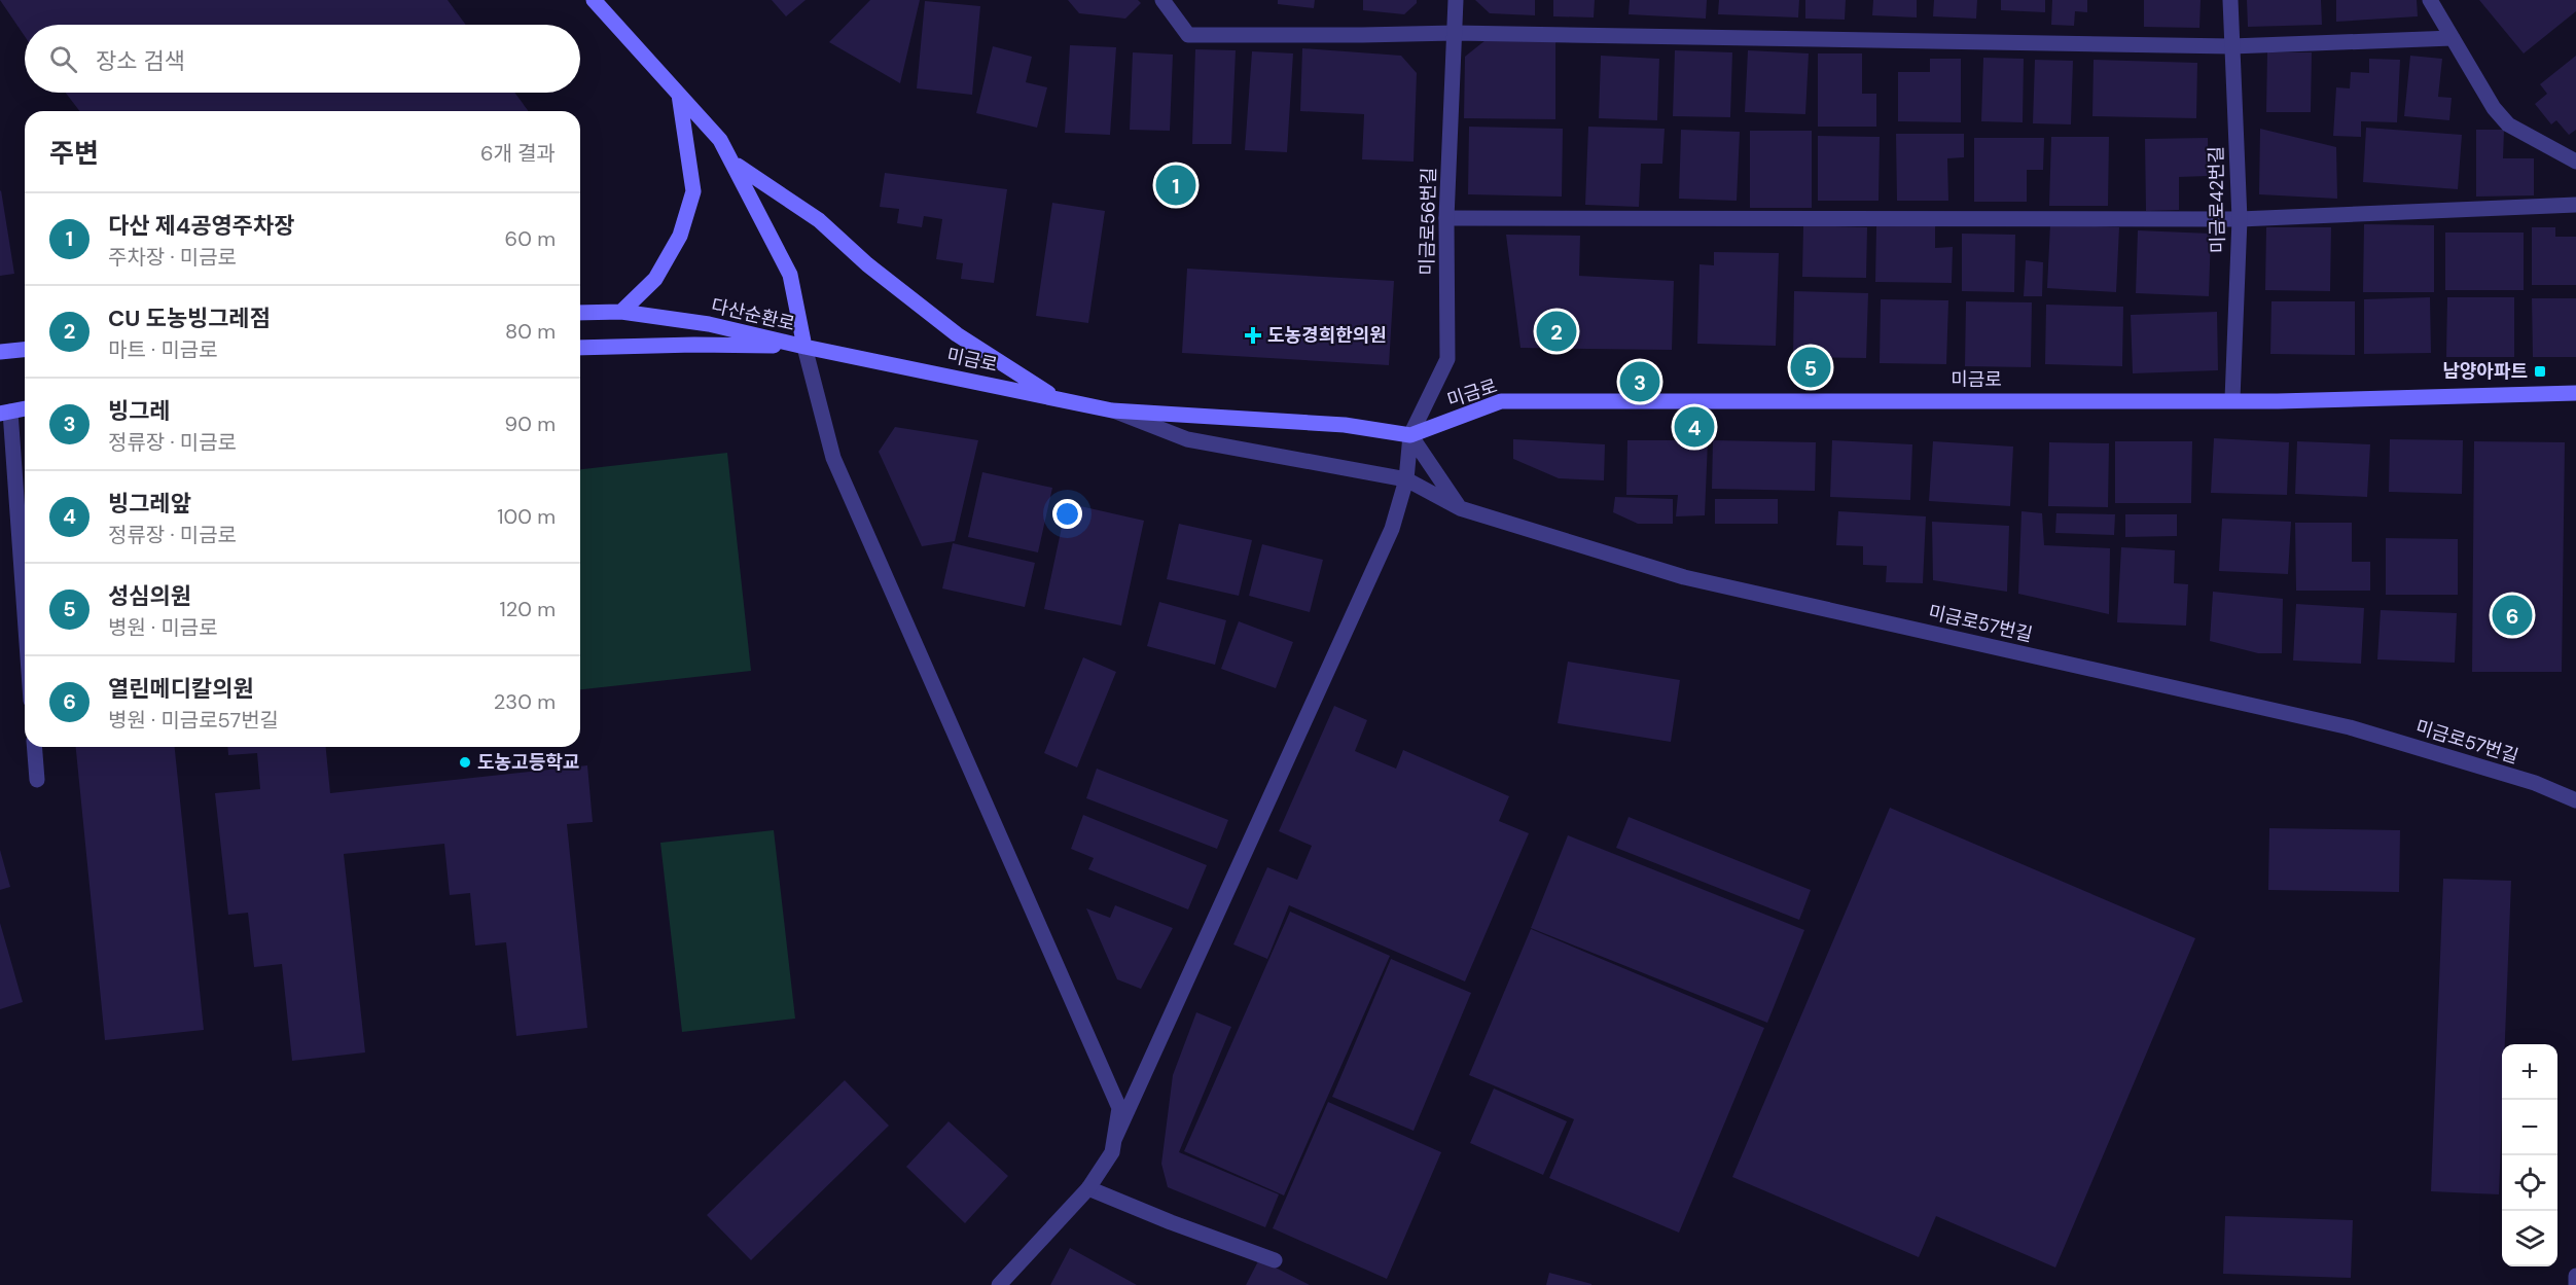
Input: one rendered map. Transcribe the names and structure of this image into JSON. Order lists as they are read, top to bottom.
{
  "streets": {
    "street": [
      "미금로42번길",
      "미금로56번길",
      "다산순환로",
      "미금로",
      "미금로57번길"
    ]
  },
  "crossings": [
    ["미금로42번길", "미금로"],
    ["미금로56번길", "미금로"],
    ["다산순환로", "미금로"],
    ["미금로", "미금로57번길"]
  ],
  "places": {
    "health": ["도농경희한의원"],
    "transit": ["남양아파트"],
    "other": ["도농고등학교"]
  },
  "page": {
    "search": "장소 검색",
    "heading": ["주변", "6개 결과"],
    "pins": [
      "1",
      "2",
      "5",
      "3",
      "4",
      "6"
    ],
    "list": [
      {
        "mark": "1",
        "name": "다산 제4공영주차장",
        "note": "주차장 · 미금로",
        "value": "60 m"
      },
      {
        "mark": "2",
        "name": "CU 도농빙그레점",
        "note": "마트 · 미금로",
        "value": "80 m"
      },
      {
        "mark": "3",
        "name": "빙그레",
        "note": "정류장 · 미금로",
        "value": "90 m"
      },
      {
        "mark": "4",
        "name": "빙그레앞",
        "note": "정류장 · 미금로",
        "value": "100 m"
      },
      {
        "mark": "5",
        "name": "성심의원",
        "note": "병원 · 미금로",
        "value": "120 m"
      },
      {
        "mark": "6",
        "name": "열린메디칼의원",
        "note": "병원 · 미금로57번길",
        "value": "230 m"
      }
    ],
    "map_buttons": ["+", "−"]
  }
}
